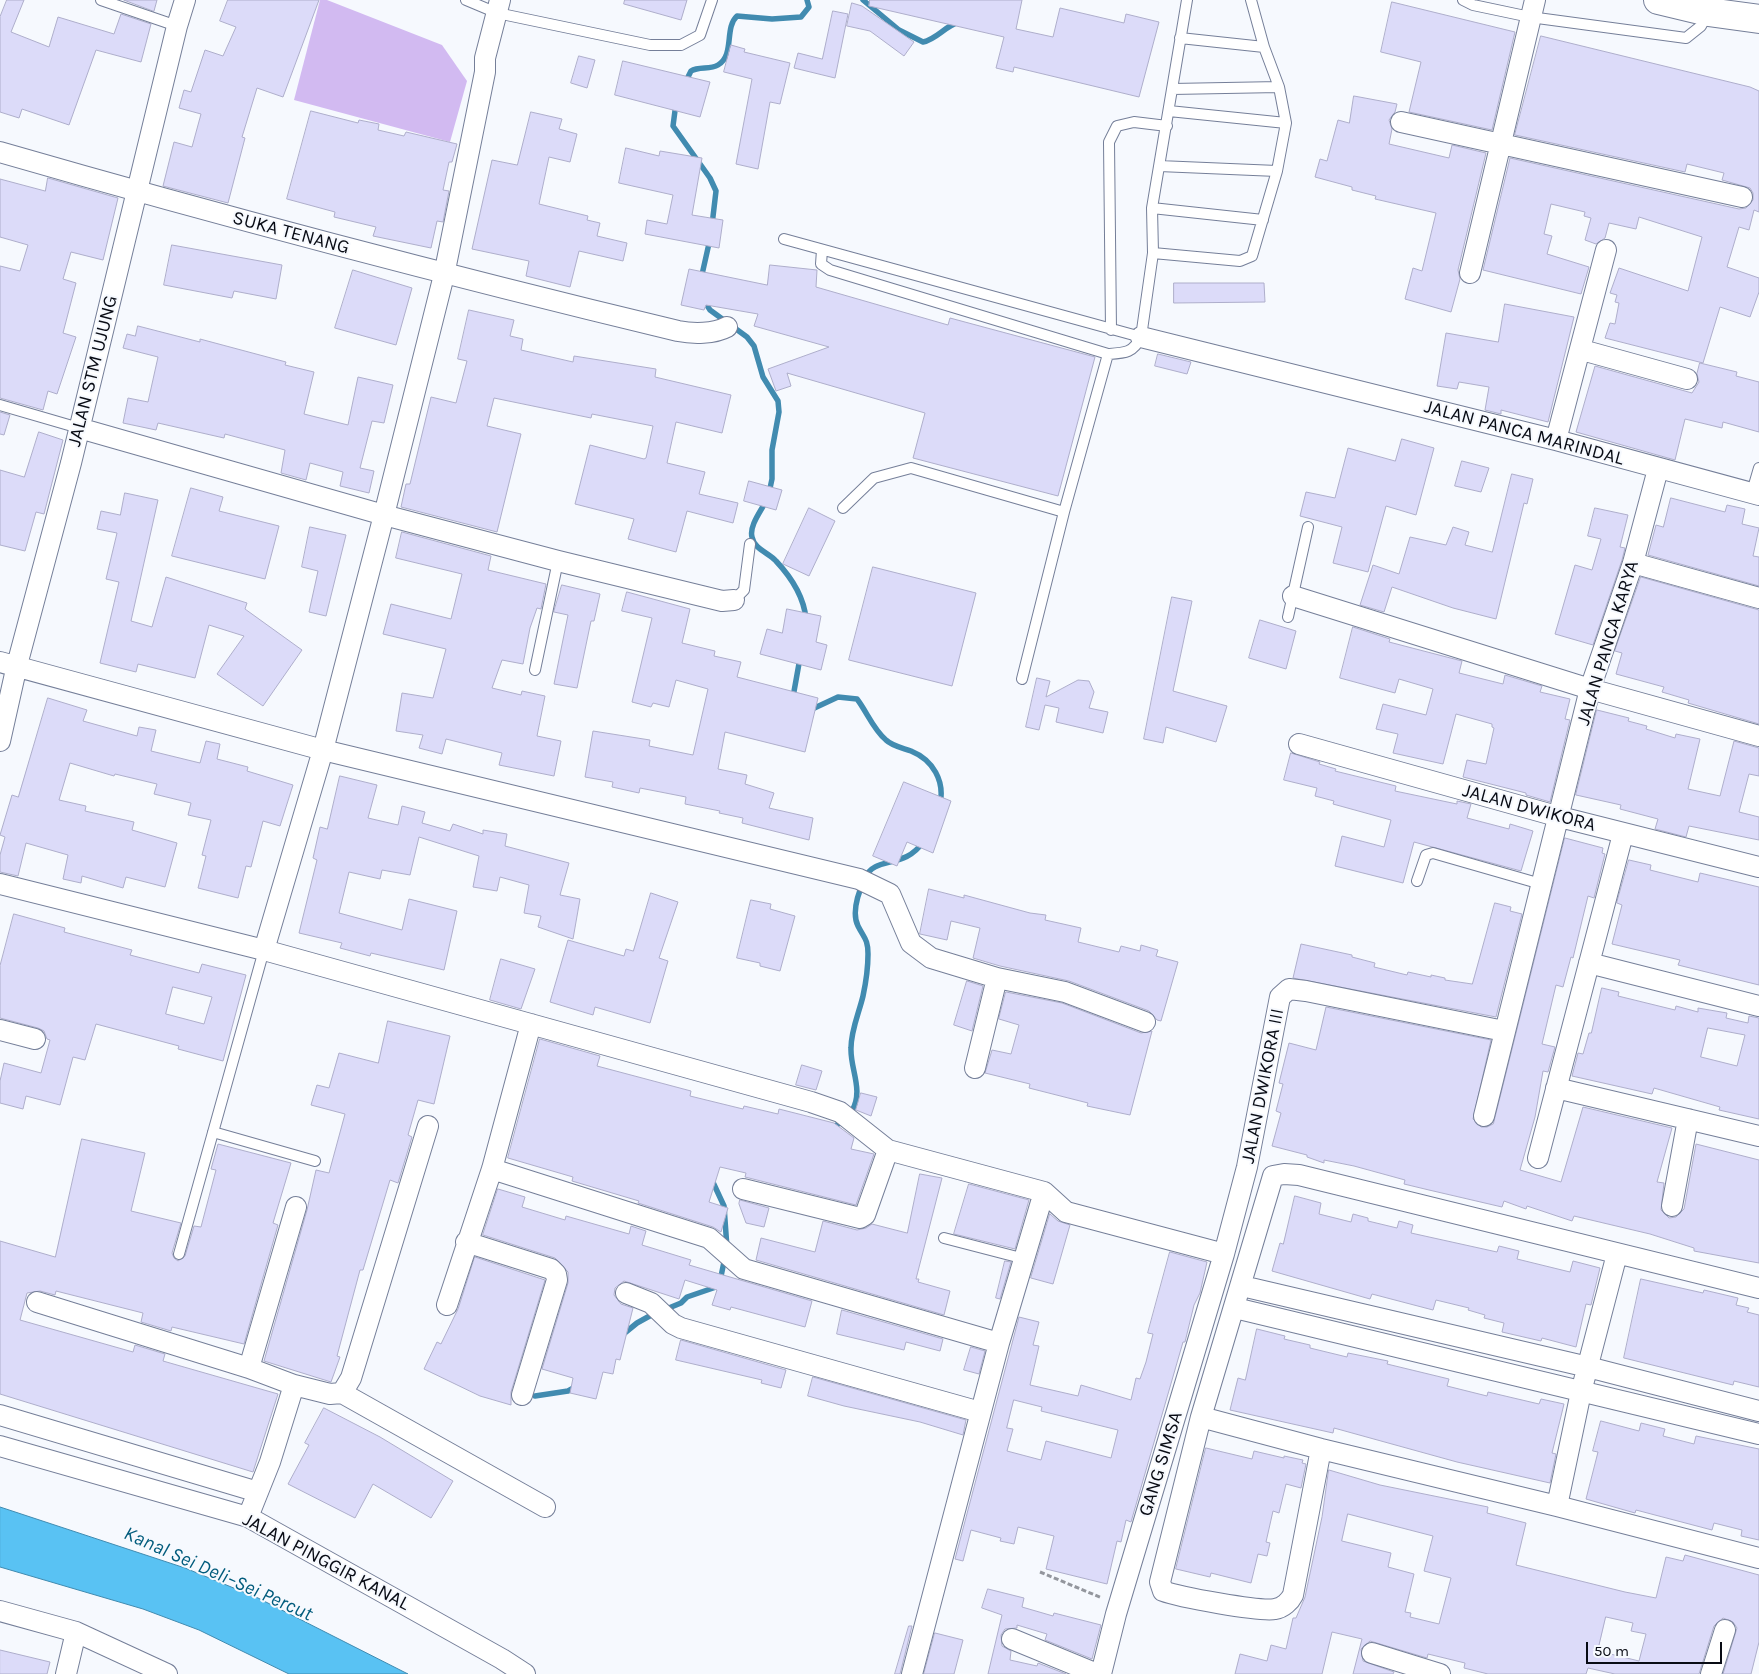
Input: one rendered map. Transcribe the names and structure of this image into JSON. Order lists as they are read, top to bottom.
{
  "streets": {
    "street": [
      "SUKA TENANG",
      "JALAN STM UJUNG",
      "JALAN PANCA MARINDAL",
      "JALAN PANCA KARYA",
      "JALAN DWIKORA",
      "JALAN DWIKORA III",
      "GANG SIMSA",
      "JALAN PINGGIR KANAL"
    ]
  },
  "crossings": [
    ["SUKA TENANG", "JALAN STM UJUNG"],
    ["JALAN PANCA MARINDAL", "JALAN PANCA KARYA"],
    ["JALAN PANCA KARYA", "JALAN DWIKORA"],
    ["JALAN DWIKORA III", "GANG SIMSA"]
  ],
  "water": ["Kanal Sei Deli–Sei Percut"],
  "scale_bar": "50 m"
}
